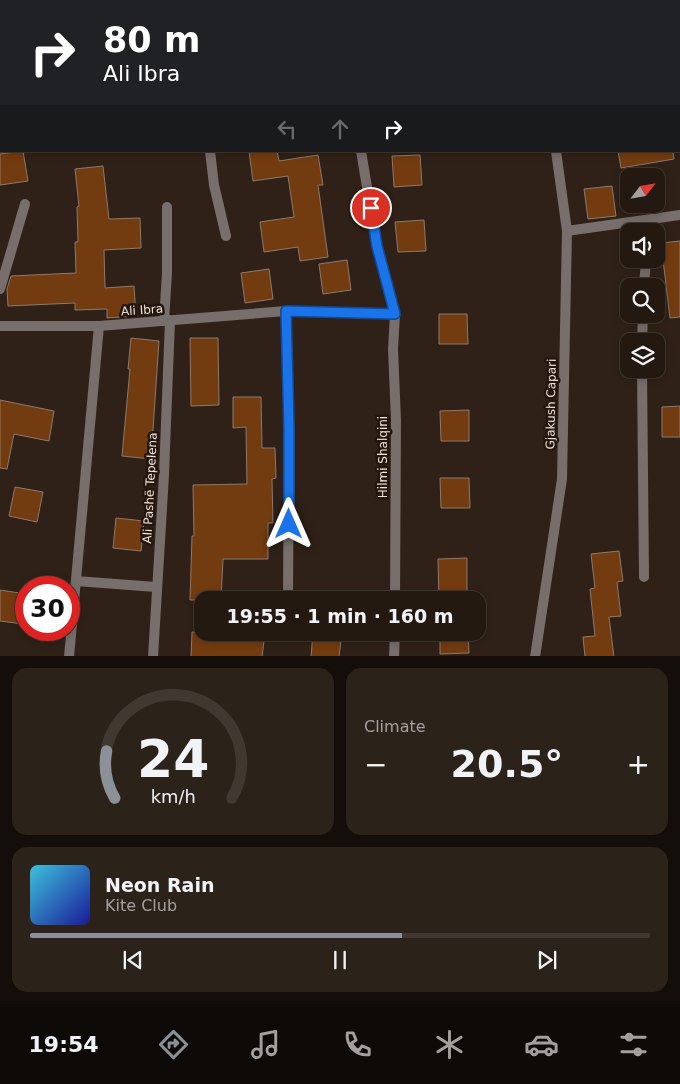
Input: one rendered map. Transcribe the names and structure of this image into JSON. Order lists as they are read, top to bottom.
{
  "streets": {
    "street": [
      "Ali Ibra",
      "Gjakush Capari",
      "Hilmi Shalqini",
      "Ali Pashë Tepelena"
    ]
  },
  "crossings": [
    ["Ali Ibra", "Hilmi Shalqini"],
    ["Ali Ibra", "Ali Pashë Tepelena"]
  ],
  "north": "top right",
  "page": {
    "turn": ["80 m", "Ali Ibra"],
    "limit": "30",
    "trip": "19:55 · 1 min · 160 m",
    "tile": "Climate",
    "heat": ["−", "20.5°", "+"],
    "song": ["Neon Rain", "Kite Club"],
    "tabs": "19:54",
    "gauge": ["24", "km/h"]
  }
}
